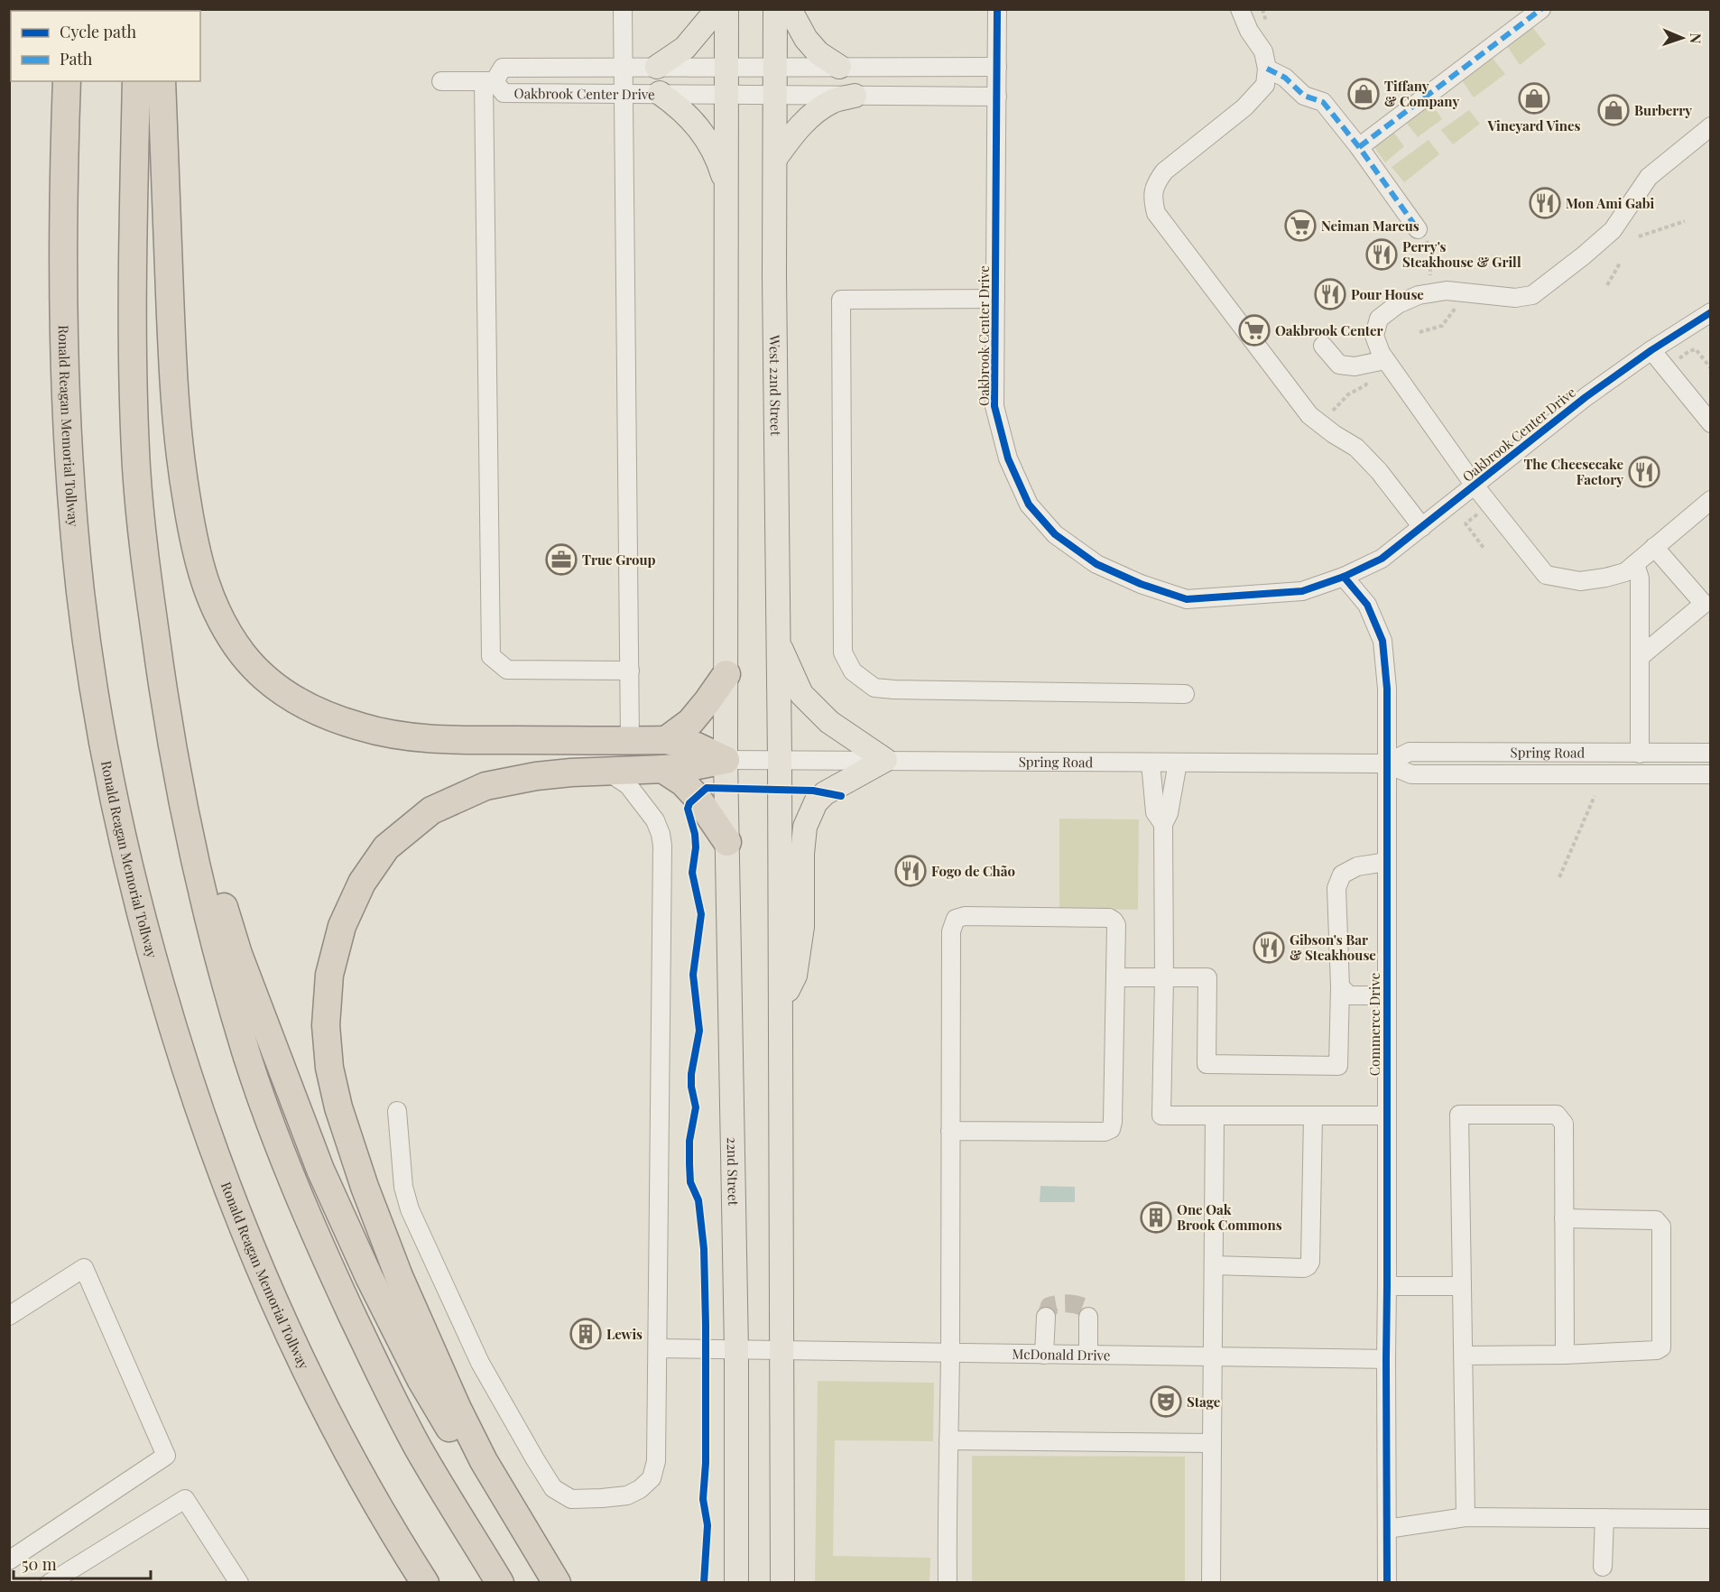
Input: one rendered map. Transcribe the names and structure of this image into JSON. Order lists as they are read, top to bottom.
{
  "streets": {
    "highway": ["Ronald Reagan Memorial Tollway"],
    "main road": ["West 22nd Street", "22nd Street"],
    "street": [
      "Oakbrook Center Drive",
      "Spring Road",
      "Commerce Drive",
      "McDonald Drive"
    ]
  },
  "crossings": [
    ["Oakbrook Center Drive", "West 22nd Street"],
    ["West 22nd Street", "Spring Road"],
    ["Spring Road", "Commerce Drive"],
    ["Spring Road", "22nd Street"],
    ["Commerce Drive", "McDonald Drive"],
    ["22nd Street", "McDonald Drive"]
  ],
  "places": {
    "shop": ["Tiffany & Company", "Vineyard Vines", "Burberry"],
    "restaurant": [
      "Mon Ami Gabi",
      "Perry's Steakhouse & Grill",
      "Pour House",
      "The Cheesecake Factory",
      "Fogo de Chão",
      "Gibson's Bar & Steakhouse"
    ],
    "supermarket": ["Neiman Marcus", "Oakbrook Center"],
    "office": ["True Group"],
    "building": ["One Oak Brook Commons", "Lewis"],
    "theatre": ["Stage"]
  },
  "legend": ["Cycle path", "Path"],
  "scale_bar": "50 m",
  "north": "right"
}
